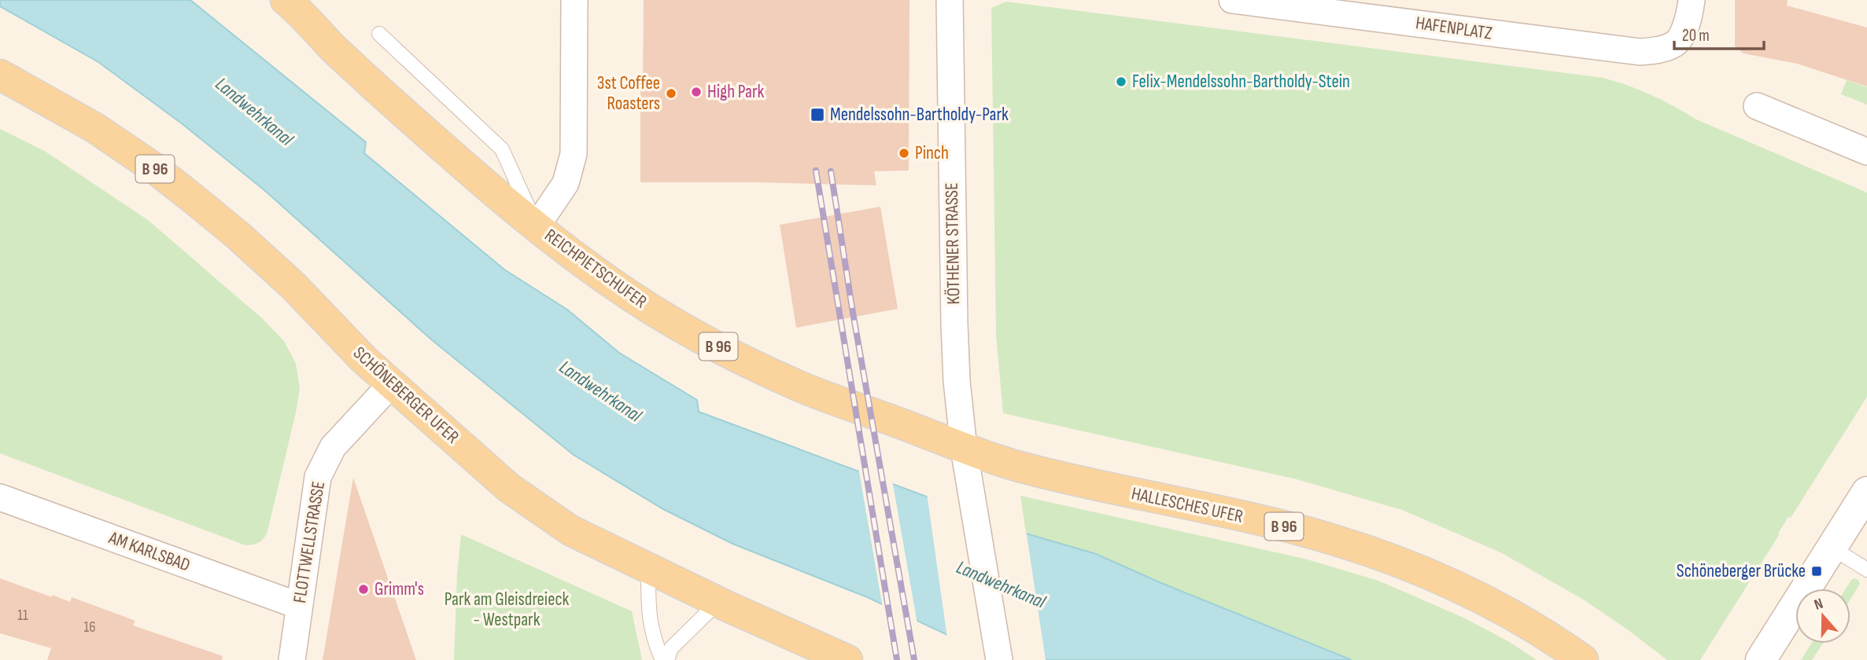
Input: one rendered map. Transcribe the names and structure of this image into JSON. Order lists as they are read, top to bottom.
{
  "streets": {
    "main road": [
      "B 96",
      "REICHPIETSCHUFER",
      "SCHÖNEBERGER UFER",
      "HALLESCHES UFER"
    ],
    "street": [
      "HAFENPLATZ",
      "KÖTHENER STRASSE",
      "FLOTTWELLSTRASSE",
      "AM KARLSBAD"
    ]
  },
  "crossings": [
    ["KÖTHENER STRASSE", "REICHPIETSCHUFER"],
    ["KÖTHENER STRASSE", "HALLESCHES UFER"],
    ["REICHPIETSCHUFER", "HALLESCHES UFER"],
    ["SCHÖNEBERGER UFER", "FLOTTWELLSTRASSE"],
    ["FLOTTWELLSTRASSE", "AM KARLSBAD"]
  ],
  "water": ["Landwehrkanal"],
  "parks": ["Park am Gleisdreieck - Westpark"],
  "places": {
    "other": [
      "Felix-Mendelssohn-Bartholdy-Stein",
      "High Park",
      "3st Coffee Roasters",
      "Pinch",
      "Grimm's"
    ],
    "transit": ["Mendelssohn-Bartholdy-Park", "Schöneberger Brücke"]
  },
  "house_numbers": ["11", "16"],
  "scale_bar": "20 m",
  "north": "top"
}
